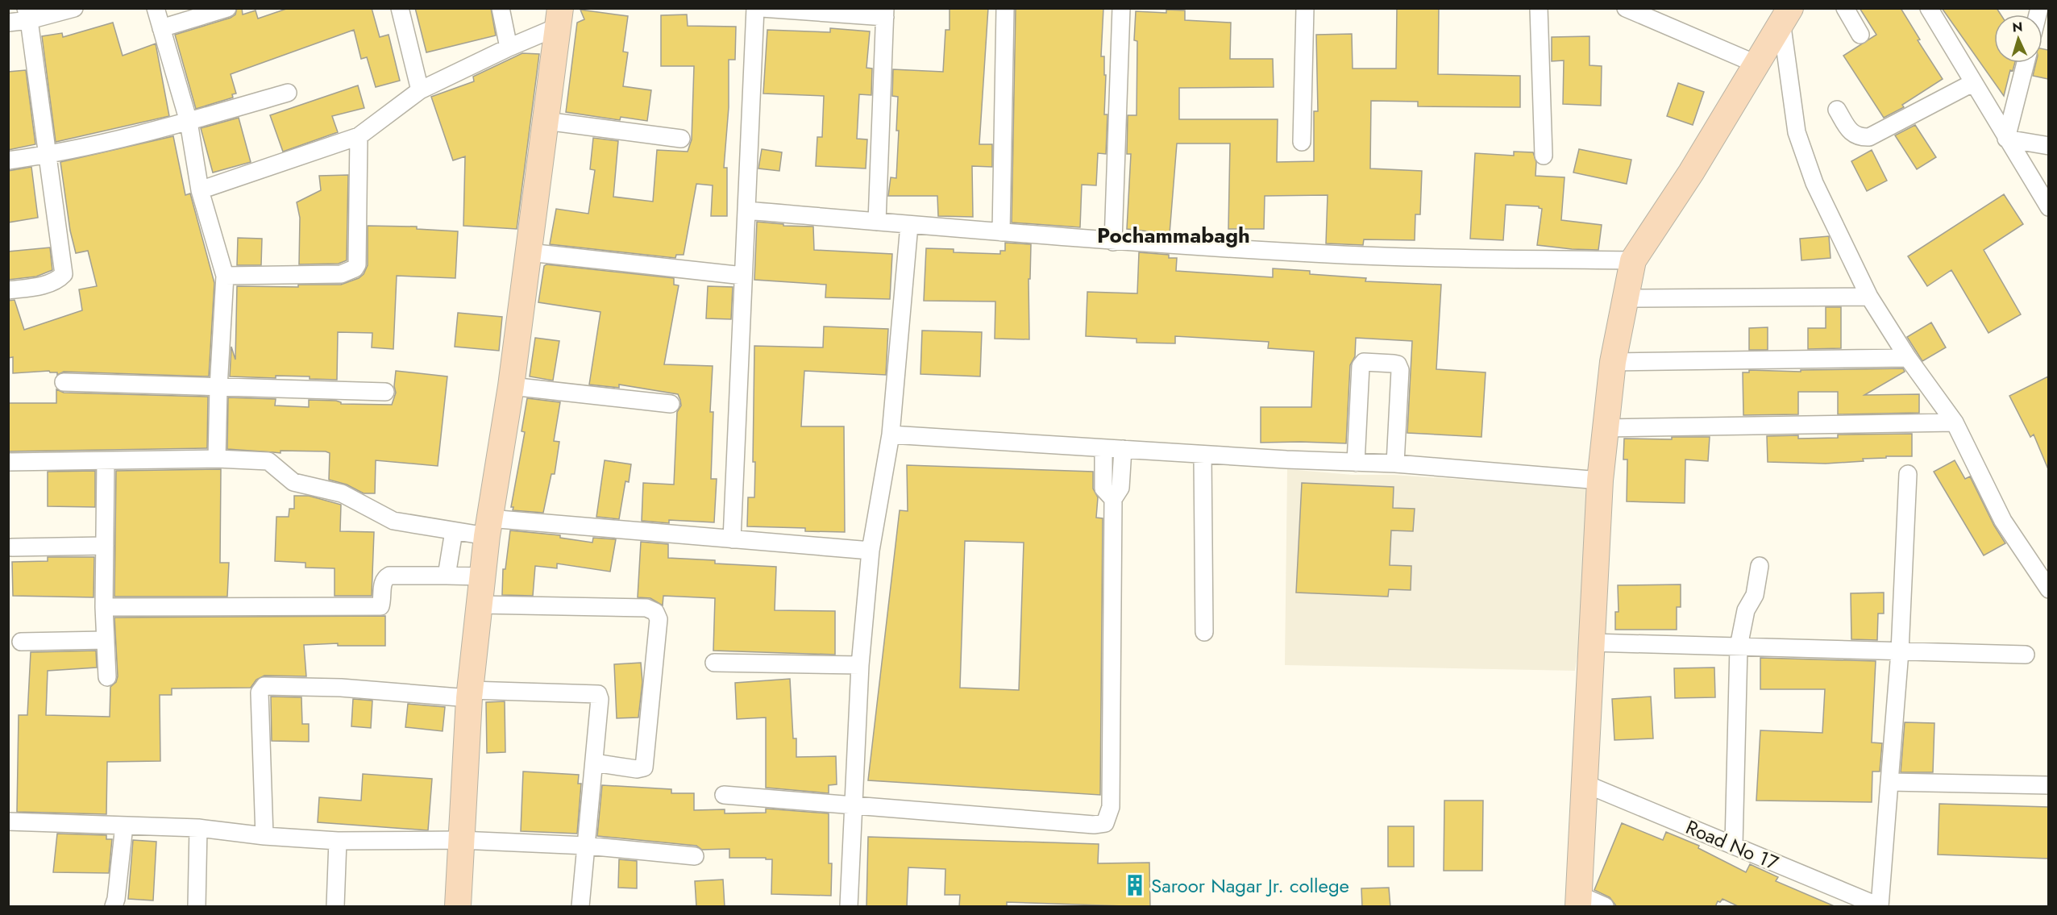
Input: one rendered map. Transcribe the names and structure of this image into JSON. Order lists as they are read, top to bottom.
{
  "streets": {
    "street": ["Road No 17"]
  },
  "districts": ["Pochammabagh"],
  "places": {
    "building": ["Saroor Nagar Jr. college"]
  },
  "north": "top"
}
